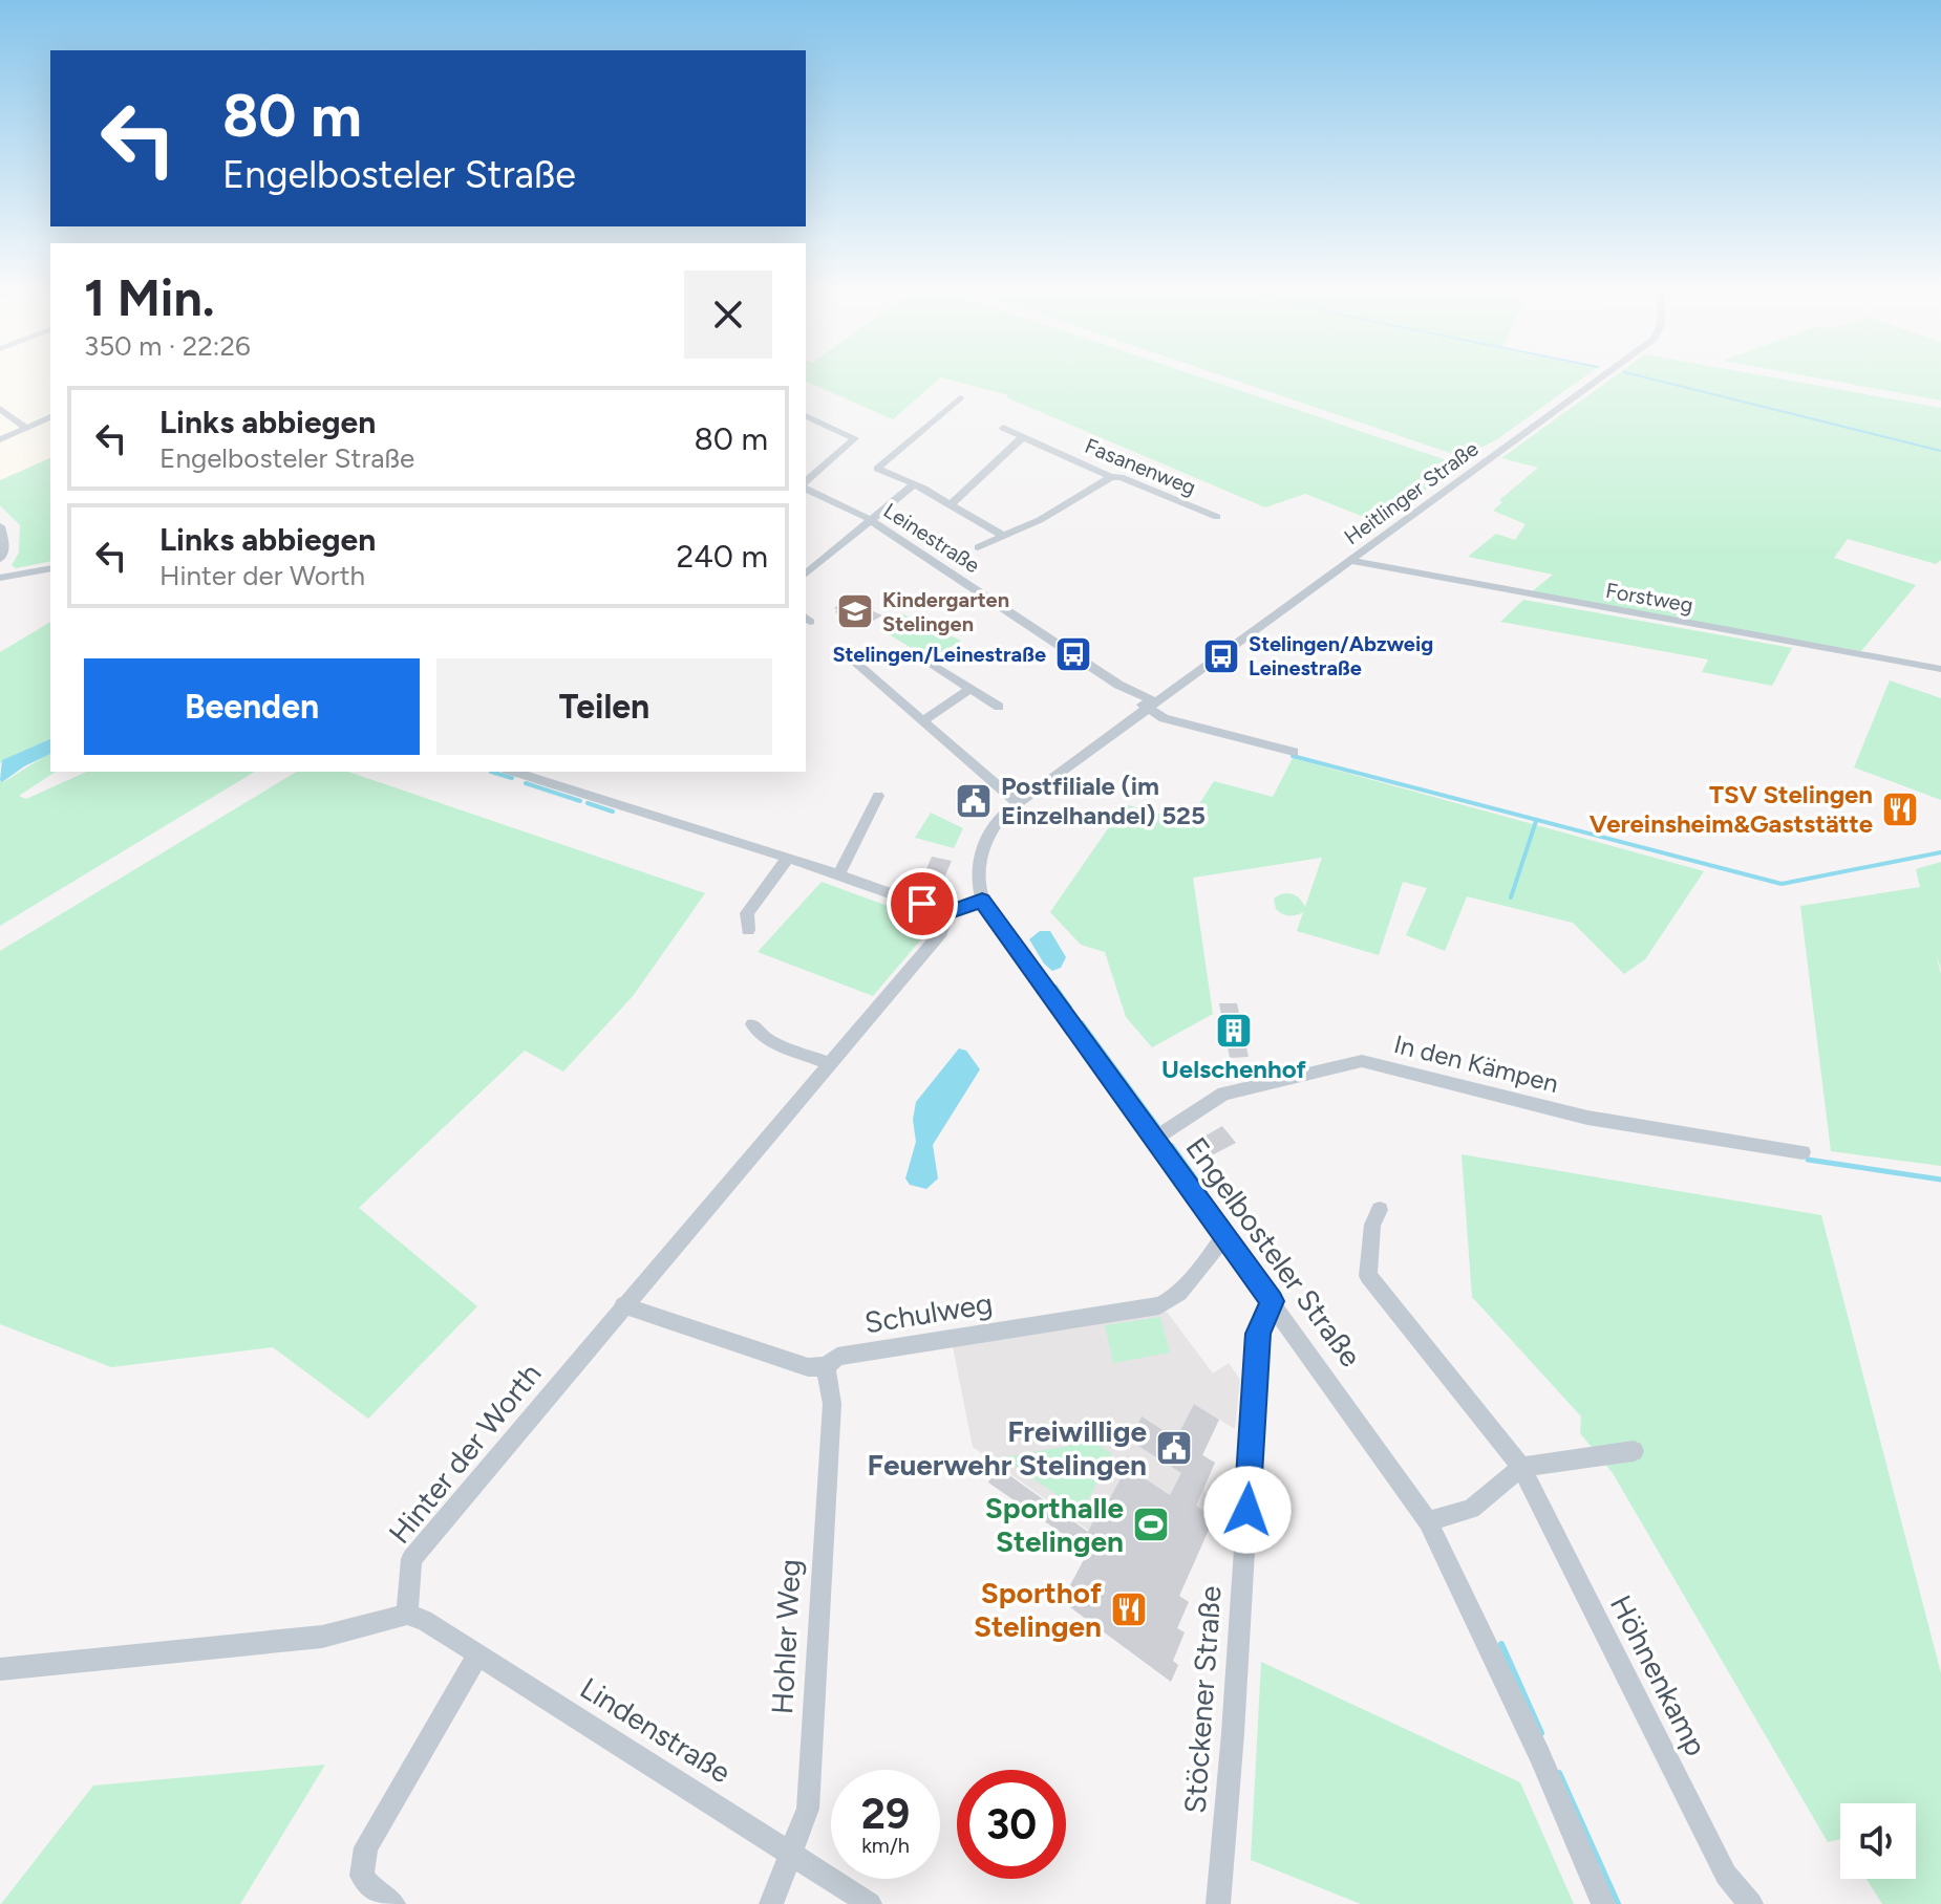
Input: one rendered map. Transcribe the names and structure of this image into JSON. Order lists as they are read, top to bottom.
{
  "streets": {
    "street": [
      "Fasanenweg",
      "Heitlinger Straße",
      "Leinestraße",
      "Forstweg",
      "In den Kämpen",
      "Engelbosteler Straße",
      "Schulweg",
      "Hinter der Worth",
      "Hohler Weg",
      "Höhnenkamp",
      "Stöckener Straße",
      "Lindenstraße"
    ]
  },
  "crossings": [
    ["Heitlinger Straße", "Leinestraße"],
    ["Heitlinger Straße", "Forstweg"],
    ["In den Kämpen", "Engelbosteler Straße"],
    ["Engelbosteler Straße", "Schulweg"],
    ["Engelbosteler Straße", "Stöckener Straße"],
    ["Schulweg", "Hinter der Worth"],
    ["Schulweg", "Hohler Weg"],
    ["Hinter der Worth", "Lindenstraße"],
    ["Hohler Weg", "Lindenstraße"]
  ],
  "places": {
    "school or university": ["Kindergarten Stelingen"],
    "bus stop": ["Stelingen/Leinestraße", "Stelingen/Abzweig Leinestraße"],
    "public building": ["Postfiliale (im Einzelhandel) 525", "Freiwillige Feuerwehr Stelingen"],
    "restaurant": ["TSV Stelingen Vereinsheim&Gaststätte", "Sporthof Stelingen"],
    "building": ["Uelschenhof"],
    "sports": ["Sporthalle Stelingen"]
  },
  "page": {
    "turn": ["80 m", "Engelbosteler Straße"],
    "heading": ["1 Min.", "350 m · 22:26"],
    "list": [
      {
        "name": "Links abbiegen",
        "note": "Engelbosteler Straße",
        "value": "80 m"
      },
      {
        "name": "Links abbiegen",
        "note": "Hinter der Worth",
        "value": "240 m"
      }
    ],
    "buttons": ["Beenden", "Teilen"],
    "speed": "29 km/h",
    "limit": "30"
  }
}
